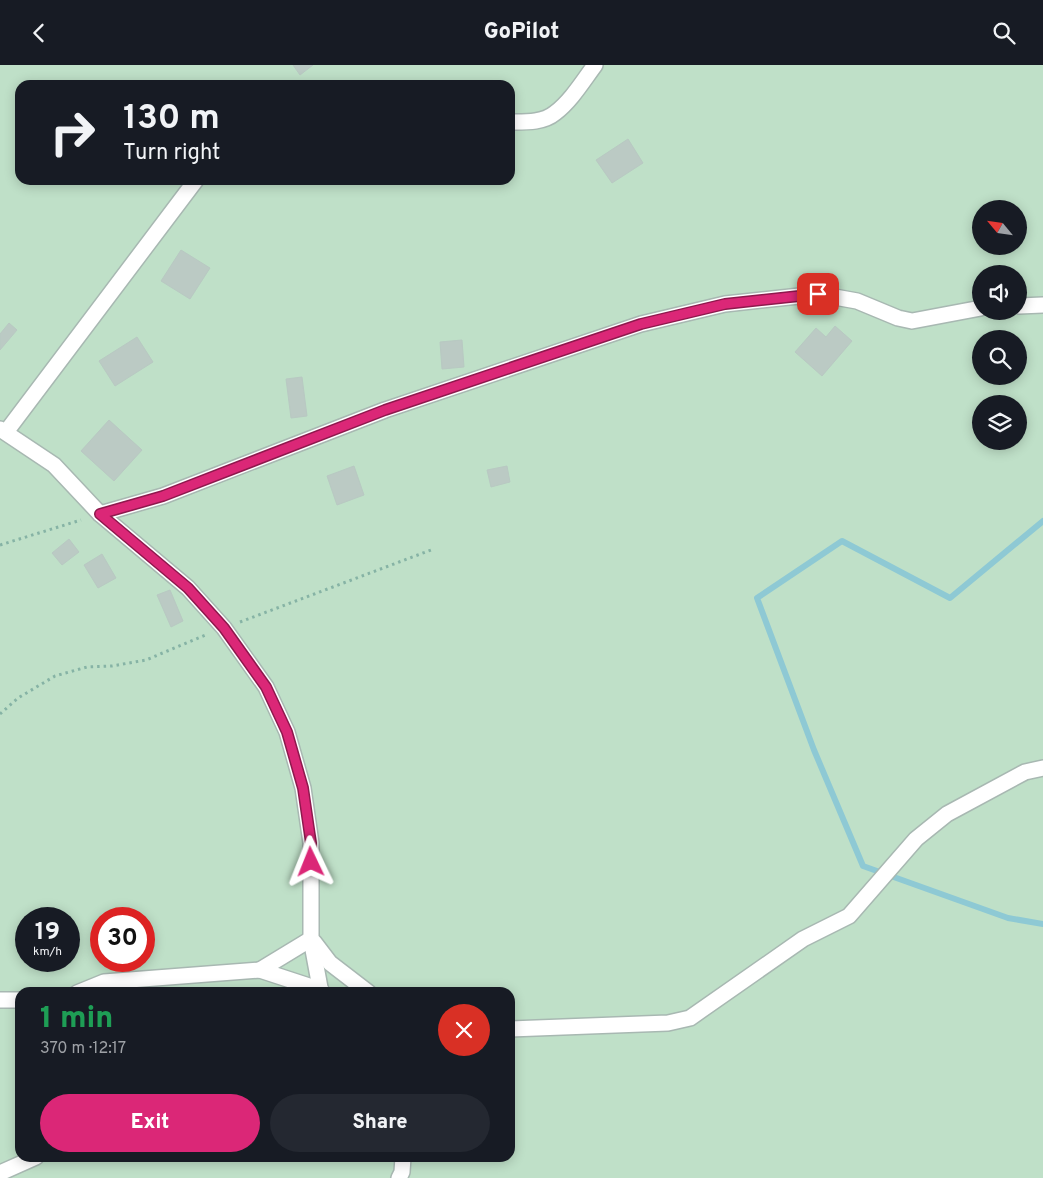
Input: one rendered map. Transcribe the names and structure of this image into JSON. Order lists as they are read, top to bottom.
{
  "north": "top left",
  "page": {
    "header": "GoPilot",
    "turn": ["130 m", "Turn right"],
    "speed": "19 km/h",
    "limit": "30",
    "heading": ["1 min", "370 m · 12:17"],
    "buttons": ["Exit", "Share"]
  }
}
